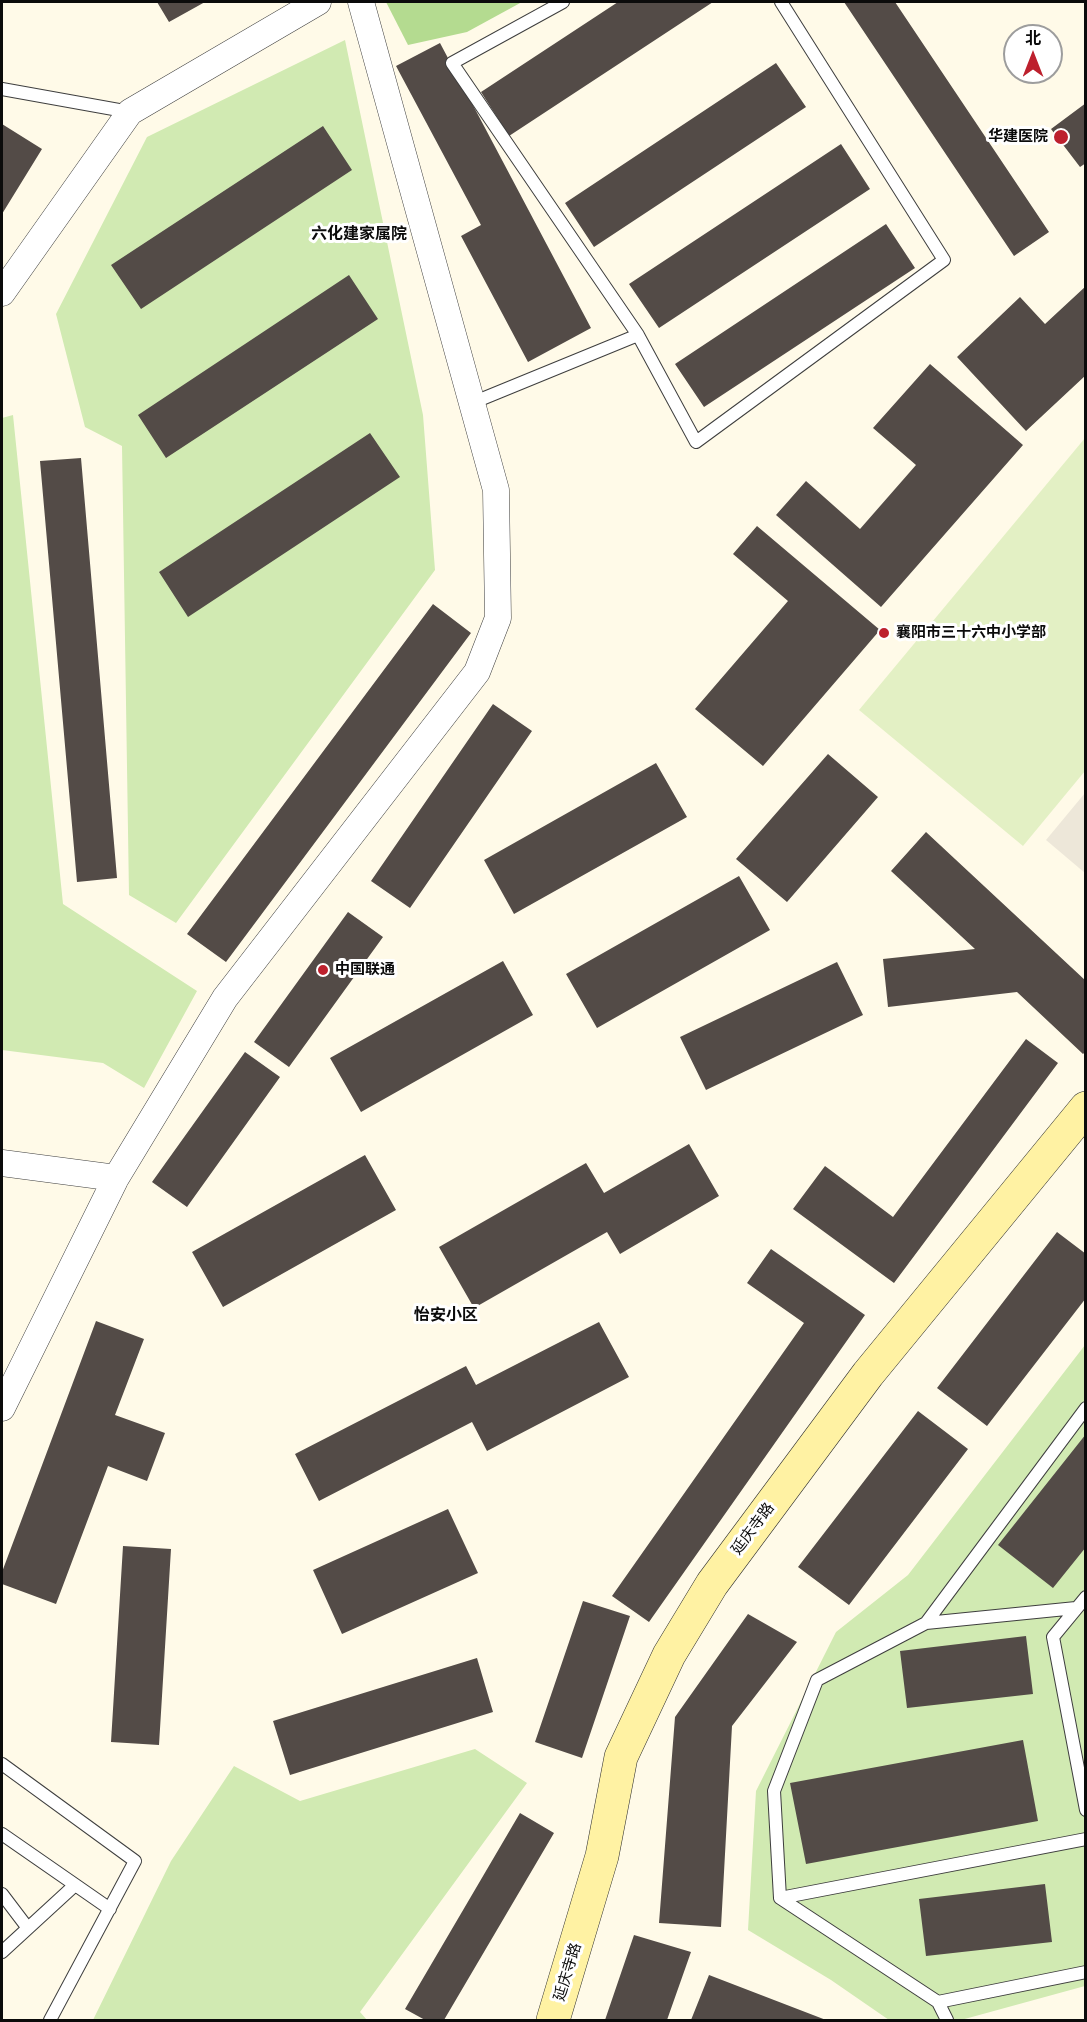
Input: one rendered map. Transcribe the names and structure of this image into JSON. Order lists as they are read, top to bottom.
{
  "streets": {
    "street": ["延庆寺路"]
  },
  "districts": ["六化建家属院", "怡安小区"],
  "places": ["华建医院", "襄阳市三十六中小学部", "中国联通"],
  "north": "top"
}
